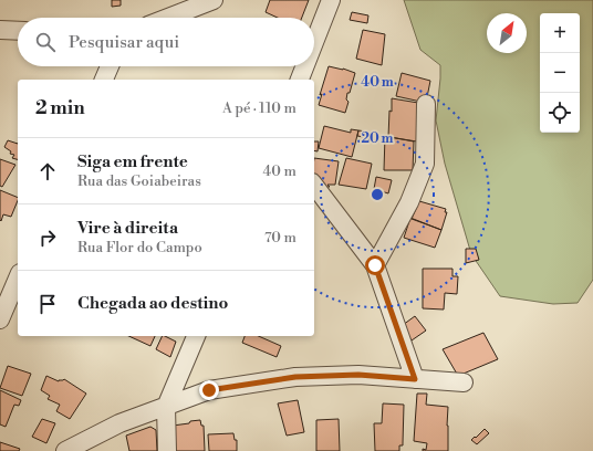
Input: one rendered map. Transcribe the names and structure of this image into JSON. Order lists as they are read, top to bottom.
{
  "north": "top right",
  "page": {
    "map_buttons": ["+", "−"],
    "search": "Pesquisar aqui",
    "heading": ["2 min", "A pé · 110 m"],
    "list": [
      ["Siga em frente", "Rua das Goiabeiras", "40 m"],
      ["Vire à direita", "Rua Flor do Campo", "70 m"],
      "Chegada ao destino"
    ]
  },
  "rings": ["40 m", "20 m"]
}
